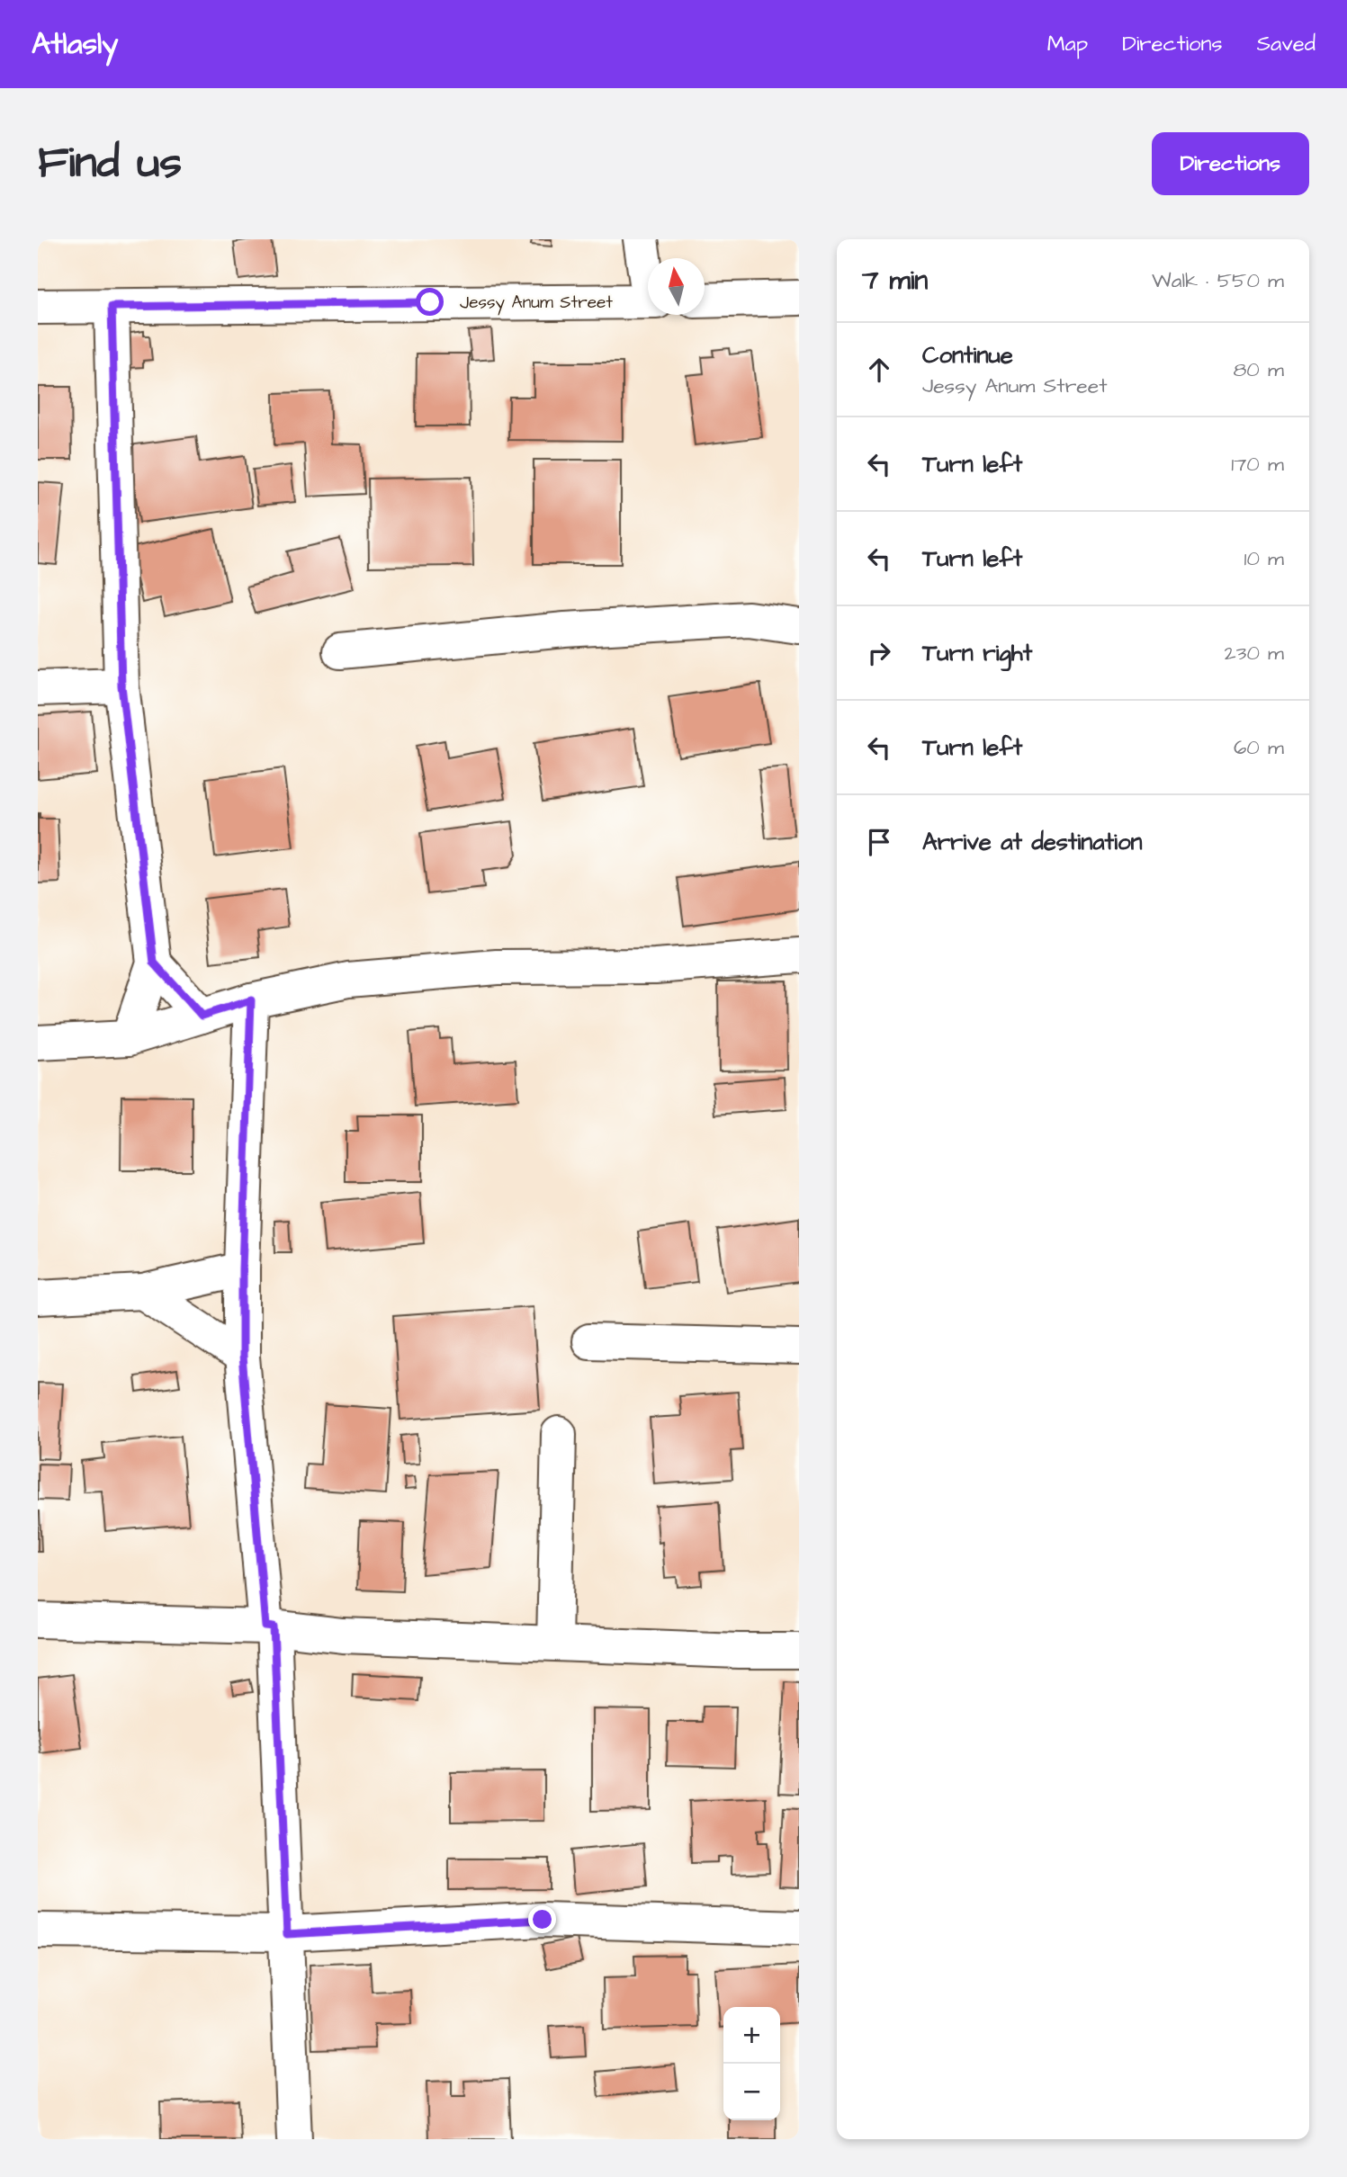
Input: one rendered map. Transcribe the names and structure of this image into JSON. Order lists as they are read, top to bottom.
{
  "streets": {
    "street": ["Jessy Anum Street"]
  },
  "north": "top",
  "page": {
    "header": "Atlasly",
    "nav": ["Map", "Directions", "Saved"],
    "buttons": "Directions",
    "title": "Find us",
    "heading": ["7 min", "Walk · 550 m"],
    "list": [
      ["Continue", "Jessy Anum Street", "80 m"],
      ["Turn left", "170 m"],
      ["Turn left", "10 m"],
      ["Turn right", "230 m"],
      ["Turn left", "60 m"],
      "Arrive at destination"
    ],
    "map_buttons": ["+", "−"]
  }
}
